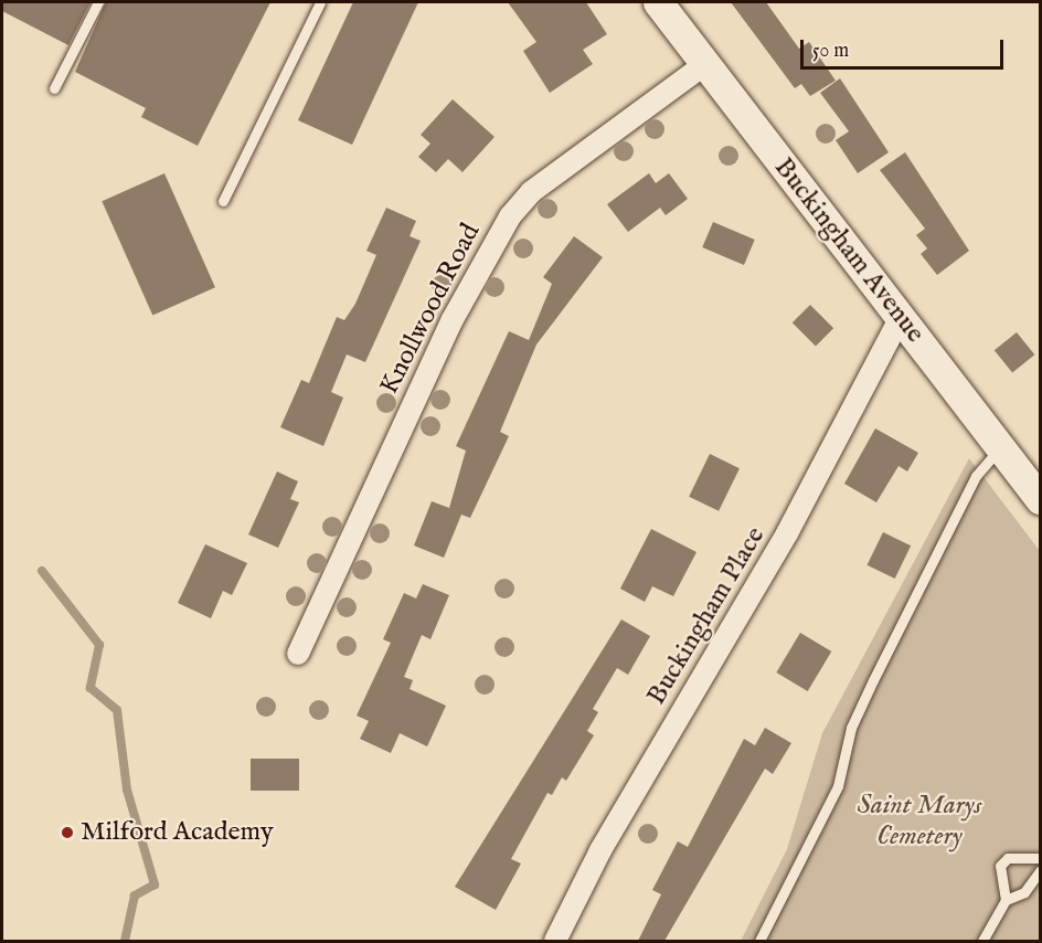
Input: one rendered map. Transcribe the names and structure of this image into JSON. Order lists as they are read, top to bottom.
{
  "streets": {
    "main road": ["Buckingham Avenue"],
    "street": ["Knollwood Road", "Buckingham Place"]
  },
  "crossings": [
    ["Buckingham Avenue", "Knollwood Road"],
    ["Buckingham Avenue", "Buckingham Place"]
  ],
  "parks": ["Saint Marys Cemetery"],
  "places": ["Milford Academy"],
  "scale_bar": "50 m"
}
